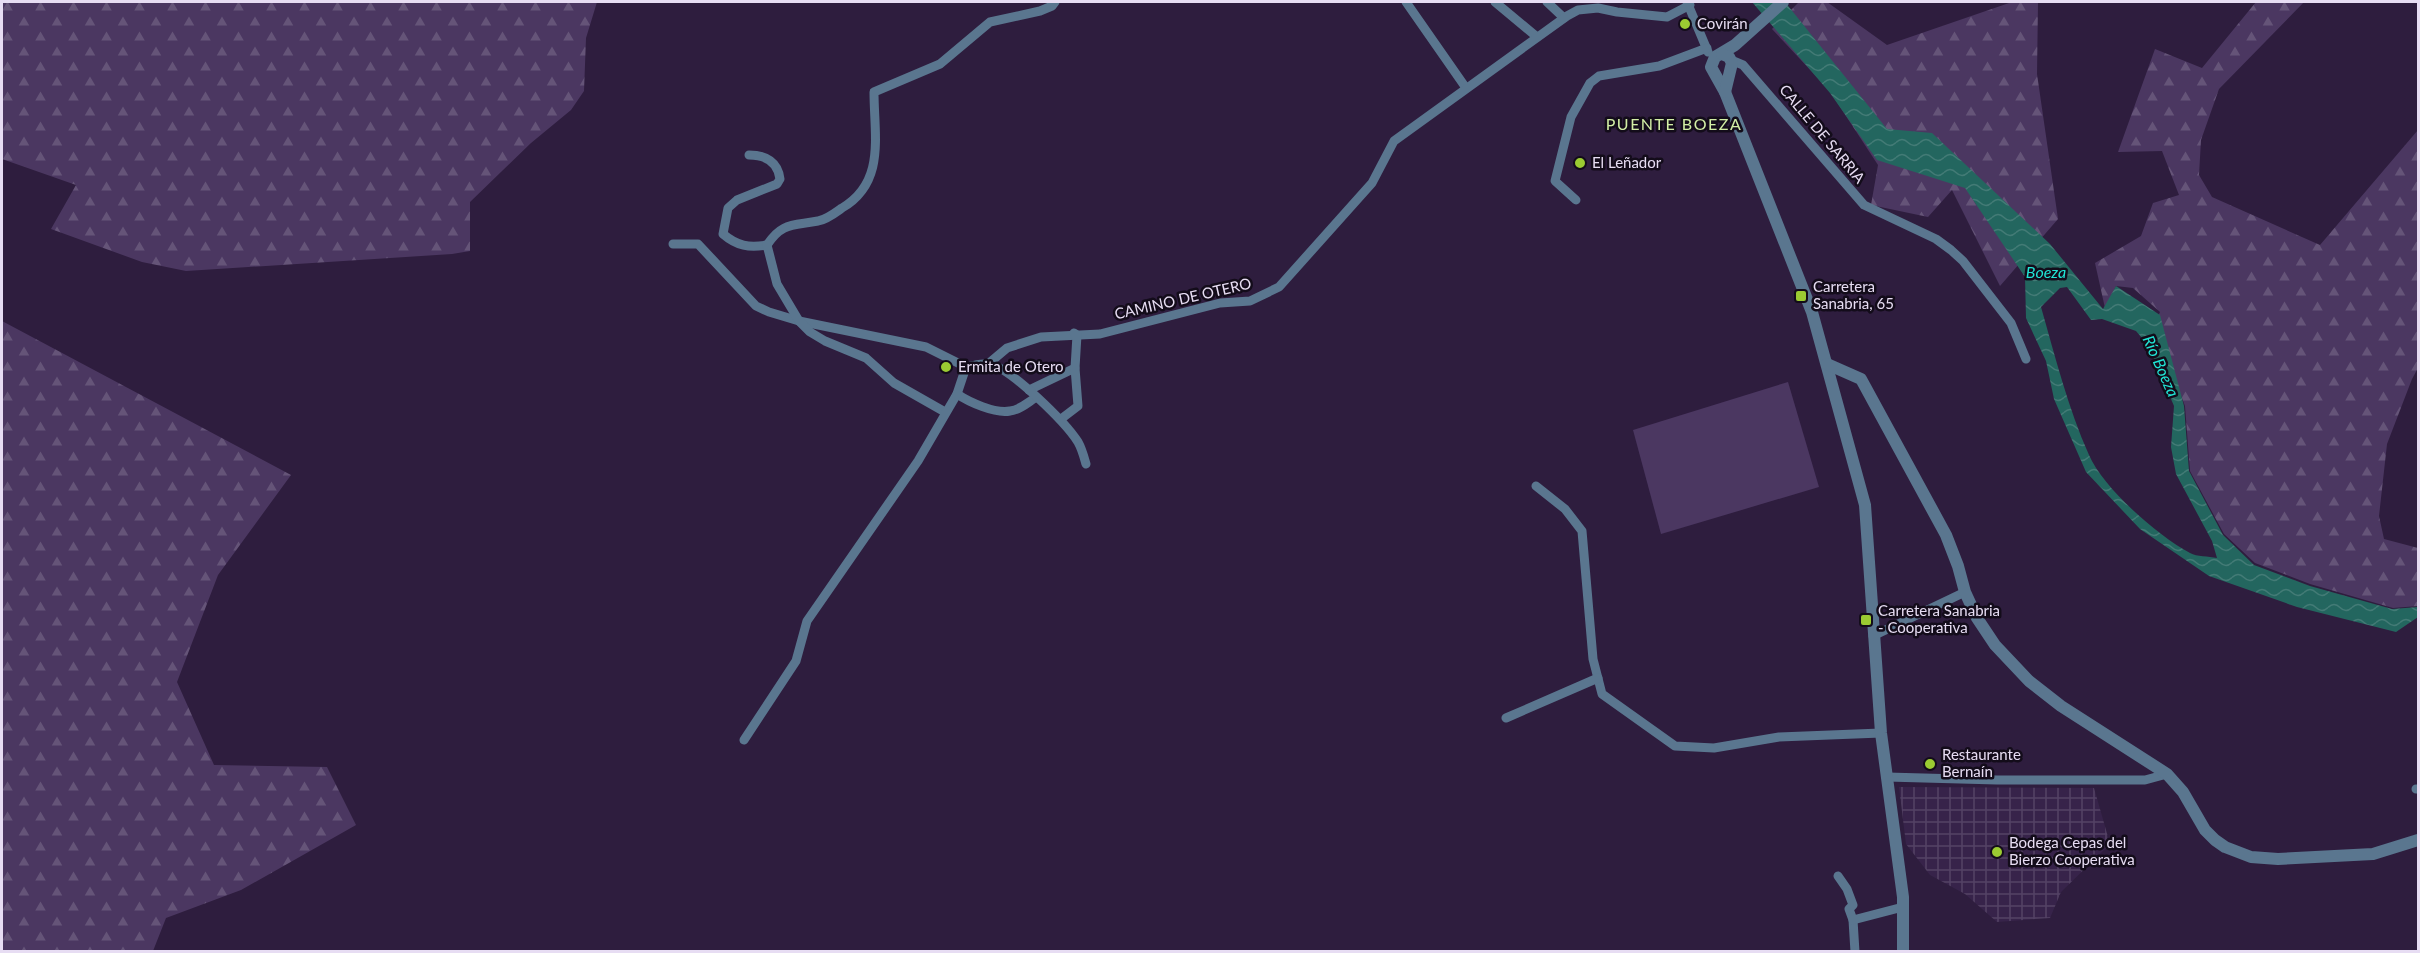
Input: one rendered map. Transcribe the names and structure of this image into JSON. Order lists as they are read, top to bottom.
{
  "streets": {
    "street": ["CALLE DE SARRIA", "CAMINO DE OTERO"]
  },
  "districts": ["PUENTE BOEZA"],
  "water": ["Boeza", "Río Boeza"],
  "places": {
    "other": [
      "Covirán",
      "El Leñador",
      "Ermita de Otero",
      "Restaurante Bernaín",
      "Bodega Cepas del Bierzo Cooperativa"
    ],
    "transit": ["Carretera Sanabria, 65", "Carretera Sanabria - Cooperativa"]
  }
}
